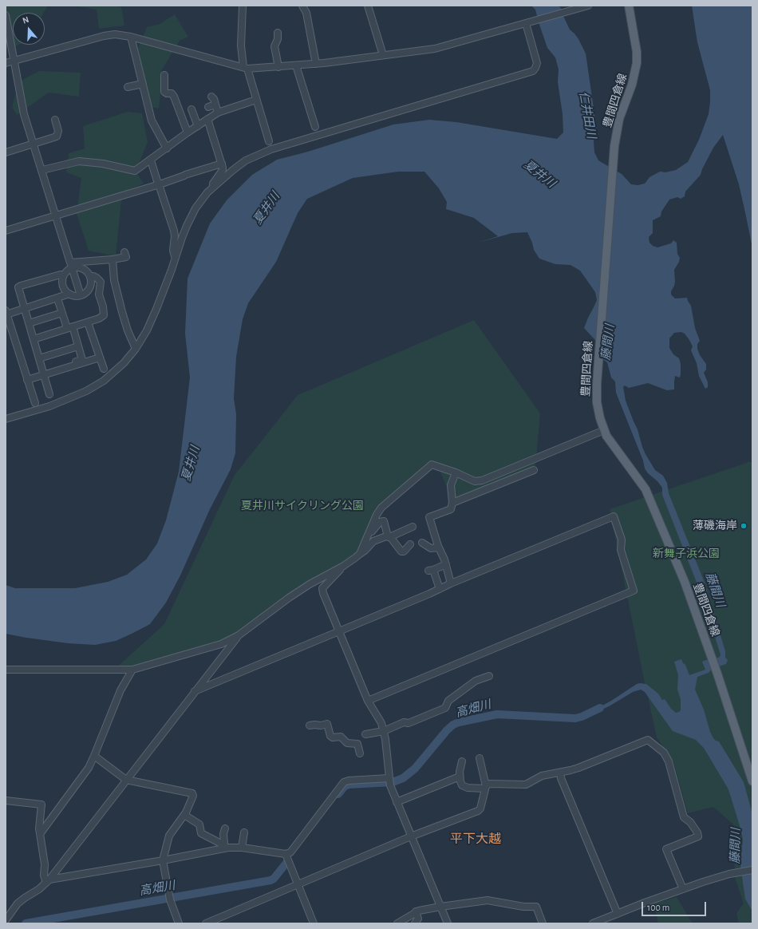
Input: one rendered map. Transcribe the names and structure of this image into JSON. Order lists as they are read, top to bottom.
{
  "streets": {
    "main road": ["豊間四倉線"]
  },
  "districts": ["平下大越"],
  "water": [
    "仁井田川",
    "夏井川",
    "藤間川",
    "高畑川"
  ],
  "parks": ["夏井川サイクリング公園", "新舞子浜公園"],
  "places": ["薄磯海岸"],
  "scale_bar": "100 m",
  "north": "top"
}
